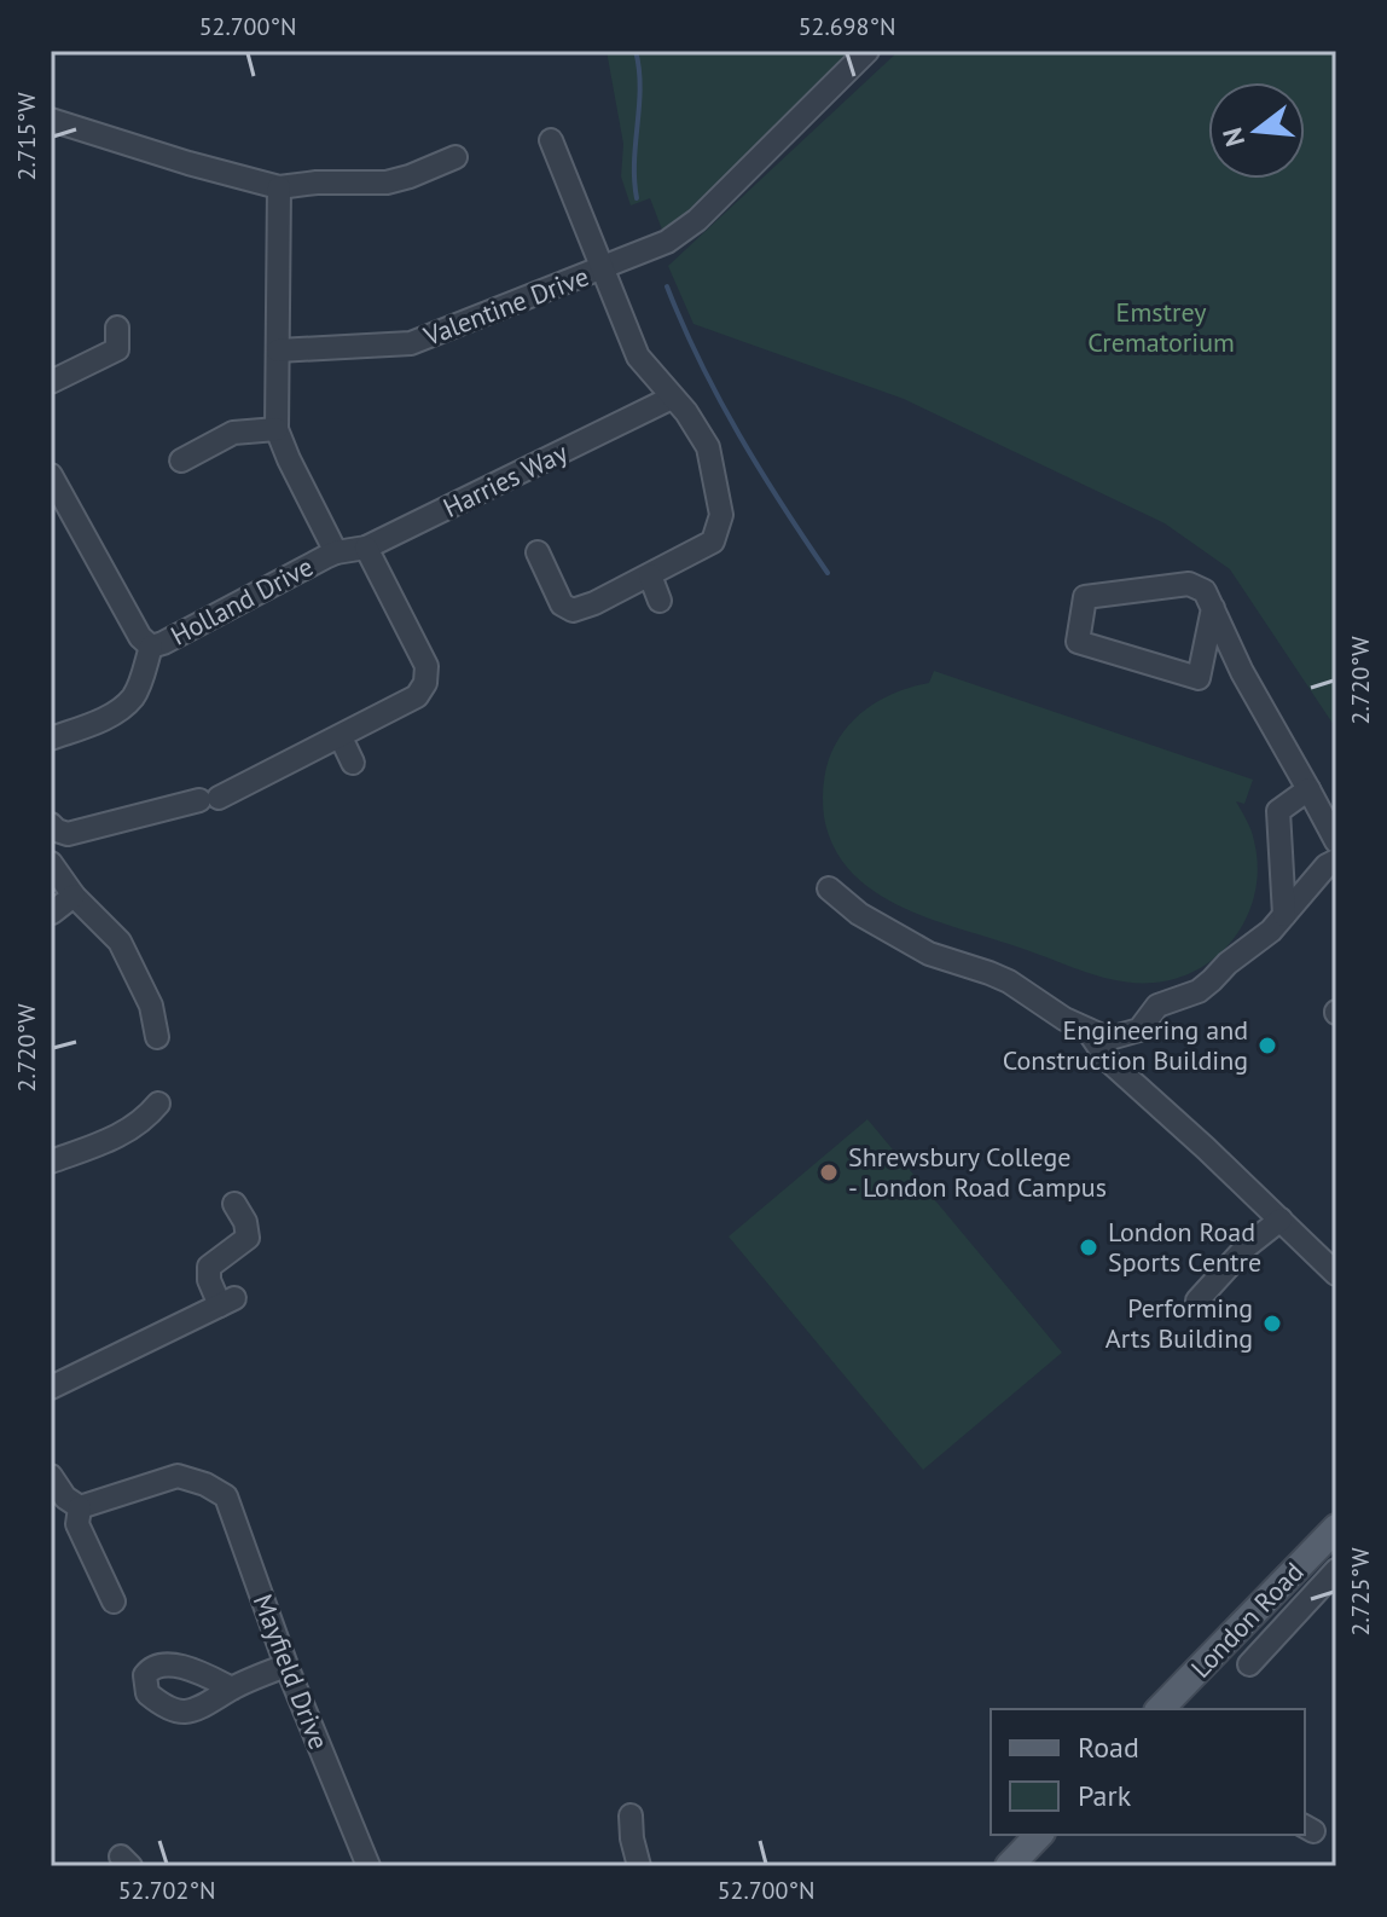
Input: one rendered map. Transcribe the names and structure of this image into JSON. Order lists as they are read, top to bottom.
{
  "streets": {
    "main road": ["London Road"],
    "street": [
      "Valentine Drive",
      "Harries Way",
      "Holland Drive",
      "Mayfield Drive"
    ]
  },
  "crossings": [
    ["Valentine Drive", "Holland Drive"],
    ["Harries Way", "Holland Drive"]
  ],
  "parks": ["Emstrey Crematorium"],
  "places": [
    "Engineering and Construction Building",
    "Shrewsbury College - London Road Campus",
    "London Road Sports Centre",
    "Performing Arts Building"
  ],
  "legend": ["Road", "Park"],
  "north": "left",
  "coordinates": [
    "52.700°N",
    "52.698°N",
    "2.715°W",
    "2.720°W",
    "2.725°W",
    "52.702°N"
  ]
}
